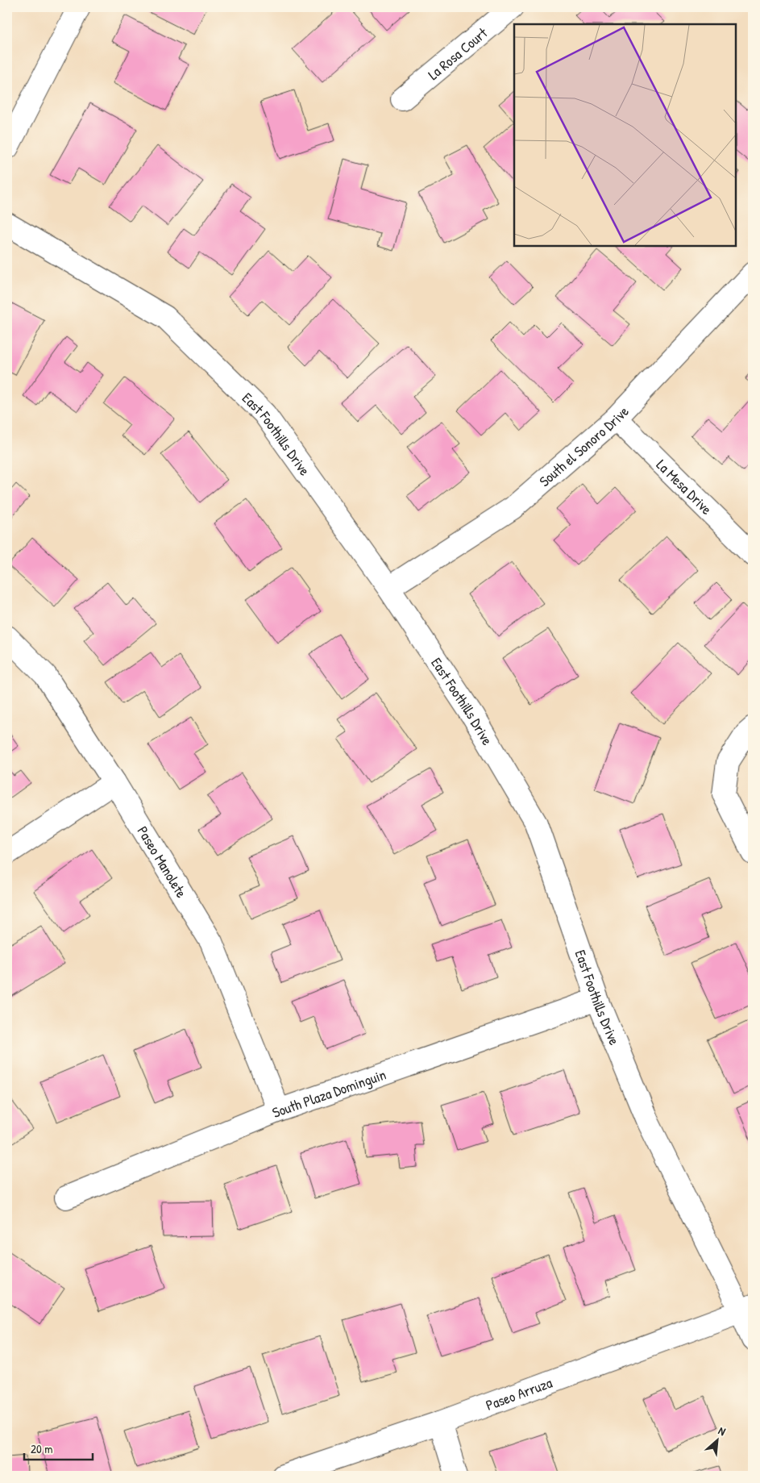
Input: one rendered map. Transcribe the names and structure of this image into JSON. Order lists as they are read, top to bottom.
{
  "streets": {
    "street": [
      "La Rosa Court",
      "East Foothills Drive",
      "South el Sonoro Drive",
      "La Mesa Drive",
      "Paseo Manolete",
      "South Plaza Dominguin",
      "Paseo Arruza"
    ]
  },
  "crossings": [
    ["East Foothills Drive", "South el Sonoro Drive"],
    ["East Foothills Drive", "South Plaza Dominguin"],
    ["East Foothills Drive", "Paseo Arruza"],
    ["South el Sonoro Drive", "La Mesa Drive"],
    ["Paseo Manolete", "South Plaza Dominguin"]
  ],
  "scale_bar": "20 m",
  "north": "top right"
}
